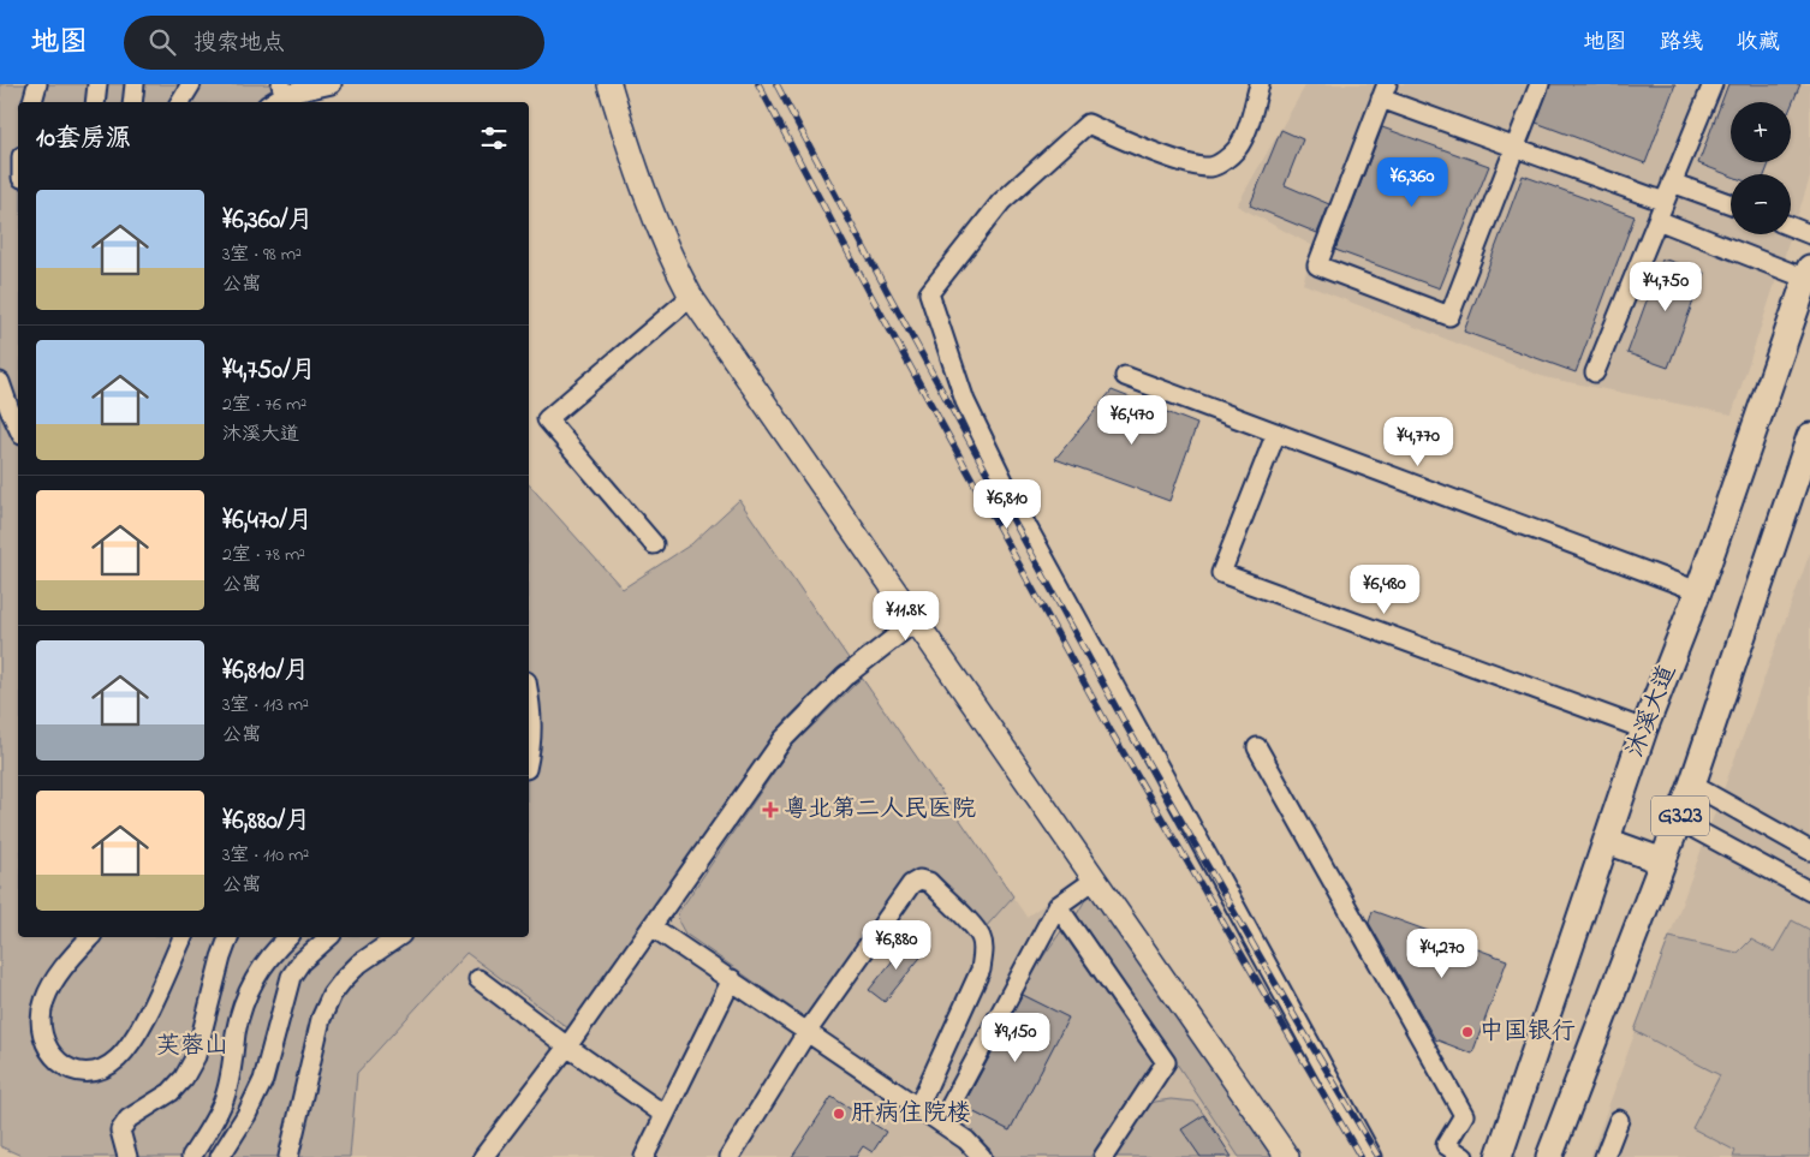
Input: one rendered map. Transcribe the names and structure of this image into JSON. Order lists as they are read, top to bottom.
{
  "streets": {
    "highway": ["沐溪大道", "G323"]
  },
  "parks": ["芙蓉山"],
  "places": {
    "health": ["粤北第二人民医院"],
    "other": ["中国银行", "肝病住院楼"]
  },
  "page": {
    "header": "地图",
    "search": "搜索地点",
    "nav": ["地图", "路线", "收藏"],
    "map_buttons": ["+", "−"],
    "heading": "10套房源",
    "price": [
      "¥6,360",
      "¥4,750",
      "¥6,470",
      "¥4,770",
      "¥6,810",
      "¥6,480",
      "¥11.8K",
      "¥6,880",
      "¥4,270",
      "¥9,150"
    ],
    "list": [
      {
        "name": "¥6,360/月",
        "note": "3室 · 98 m² · 公寓"
      },
      {
        "name": "¥4,750/月",
        "note": "2室 · 76 m² · 沐溪大道"
      },
      {
        "name": "¥6,470/月",
        "note": "2室 · 78 m² · 公寓"
      },
      {
        "name": "¥6,810/月",
        "note": "3室 · 113 m² · 公寓"
      },
      {
        "name": "¥6,880/月",
        "note": "3室 · 110 m² · 公寓"
      }
    ]
  }
}
